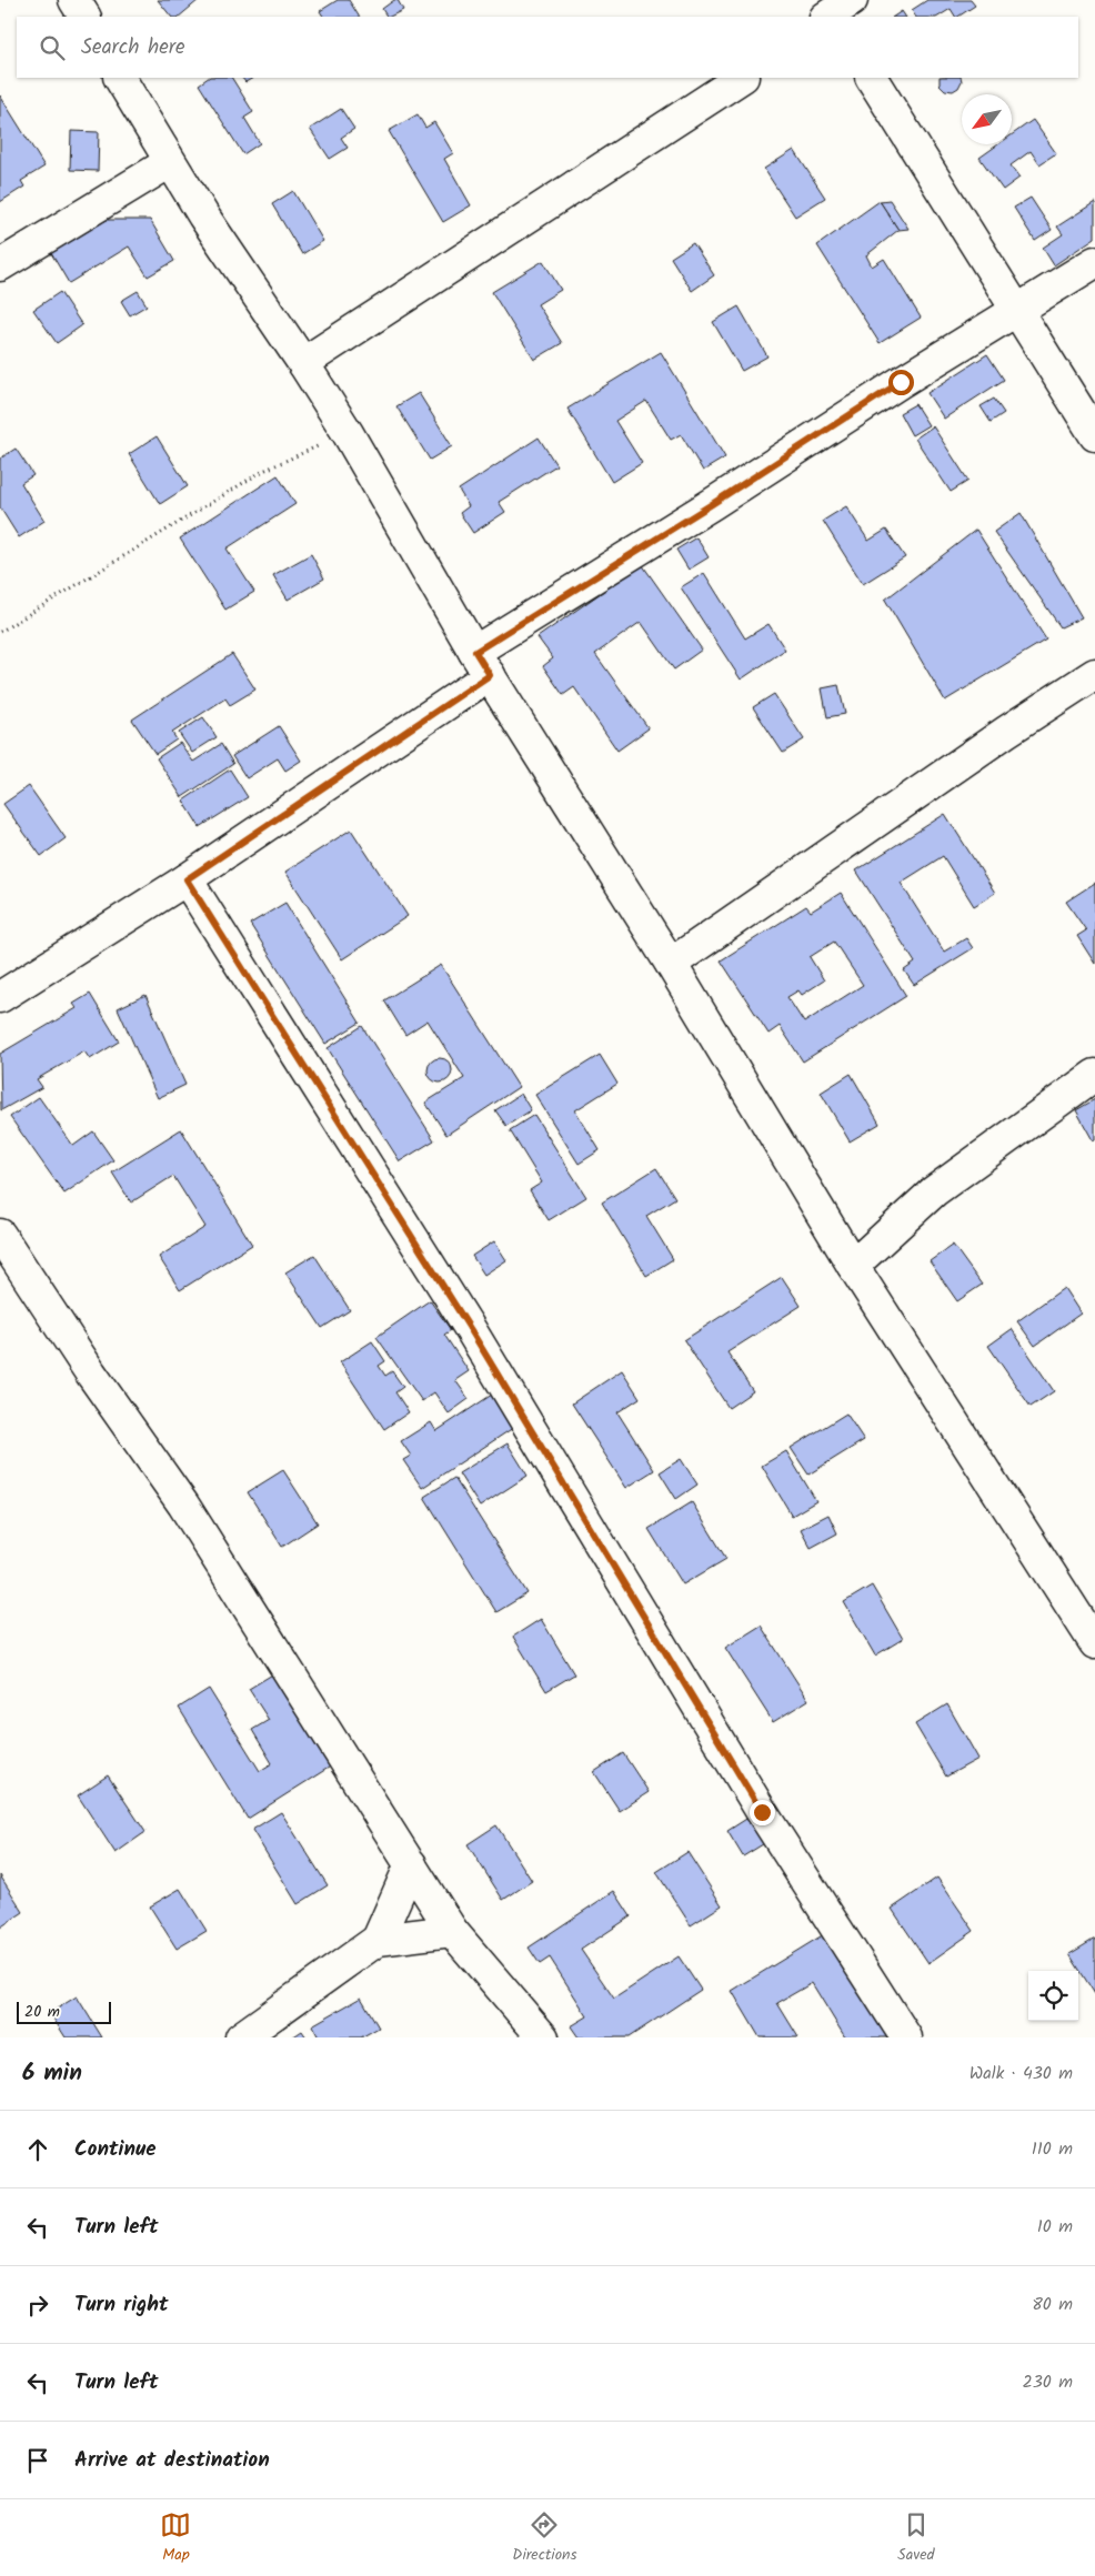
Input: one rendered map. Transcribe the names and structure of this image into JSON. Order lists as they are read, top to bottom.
{
  "scale_bar": "20 m",
  "north": "bottom left",
  "page": {
    "search": "Search here",
    "scale": "20 m",
    "heading": ["6 min", "Walk · 430 m"],
    "list": [
      ["Continue", "110 m"],
      ["Turn left", "10 m"],
      ["Turn right", "80 m"],
      ["Turn left", "230 m"],
      "Arrive at destination"
    ],
    "nav": ["Map", "Directions", "Saved"]
  }
}
